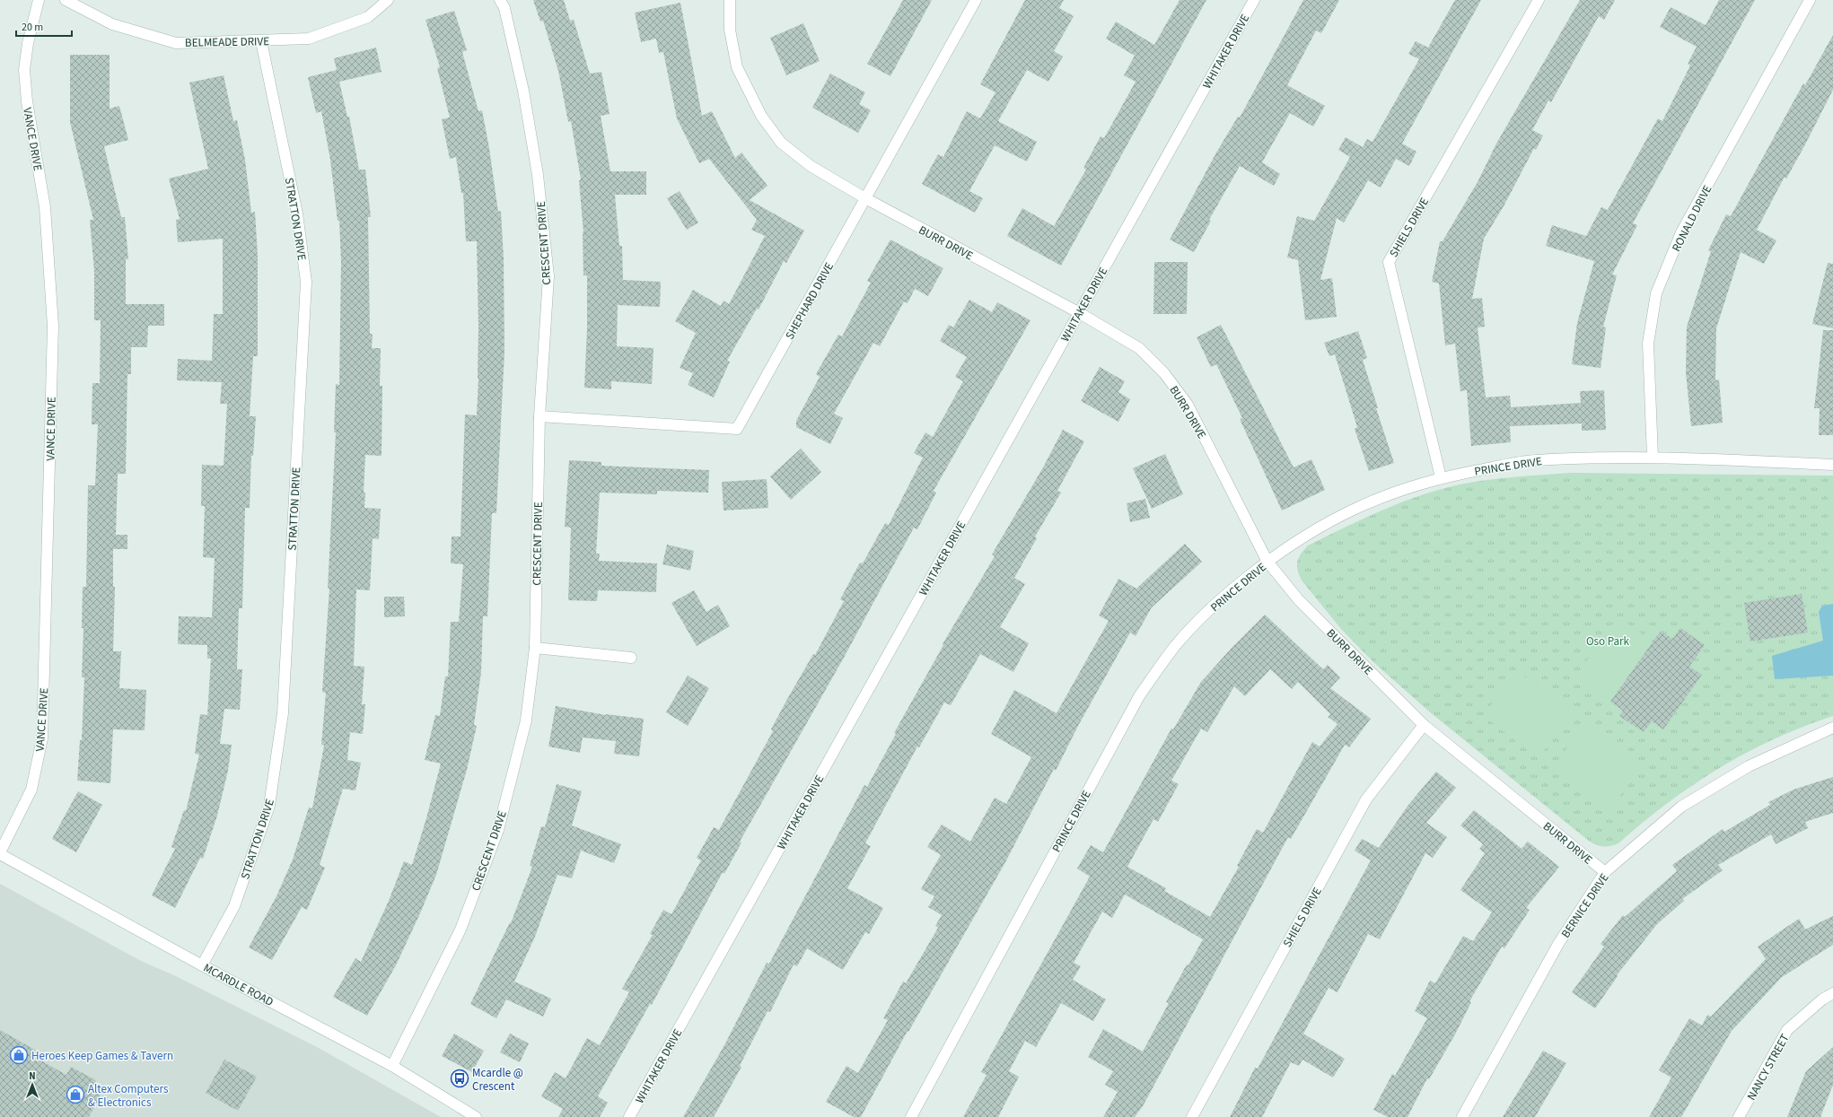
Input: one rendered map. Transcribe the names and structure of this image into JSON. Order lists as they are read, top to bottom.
{
  "streets": {
    "street": [
      "BELMEADE DRIVE",
      "WHITAKER DRIVE",
      "VANCE DRIVE",
      "RONALD DRIVE",
      "STRATTON DRIVE",
      "SHIELS DRIVE",
      "BURR DRIVE",
      "CRESCENT DRIVE",
      "SHEPHARD DRIVE",
      "PRINCE DRIVE",
      "BERNICE DRIVE",
      "MCARDLE ROAD",
      "NANCY STREET"
    ]
  },
  "crossings": [
    ["BELMEADE DRIVE", "STRATTON DRIVE"],
    ["WHITAKER DRIVE", "BURR DRIVE"],
    ["VANCE DRIVE", "MCARDLE ROAD"],
    ["RONALD DRIVE", "PRINCE DRIVE"],
    ["STRATTON DRIVE", "MCARDLE ROAD"],
    ["SHIELS DRIVE", "BURR DRIVE"],
    ["SHIELS DRIVE", "PRINCE DRIVE"],
    ["BURR DRIVE", "SHEPHARD DRIVE"],
    ["BURR DRIVE", "PRINCE DRIVE"],
    ["BURR DRIVE", "BERNICE DRIVE"],
    ["CRESCENT DRIVE", "SHEPHARD DRIVE"],
    ["CRESCENT DRIVE", "MCARDLE ROAD"]
  ],
  "parks": ["Oso Park"],
  "places": {
    "shop": ["Heroes Keep Games & Tavern", "Altex Computers & Electronics"],
    "bus stop": ["Mcardle @ Crescent"]
  },
  "scale_bar": "20 m",
  "north": "top"
}
